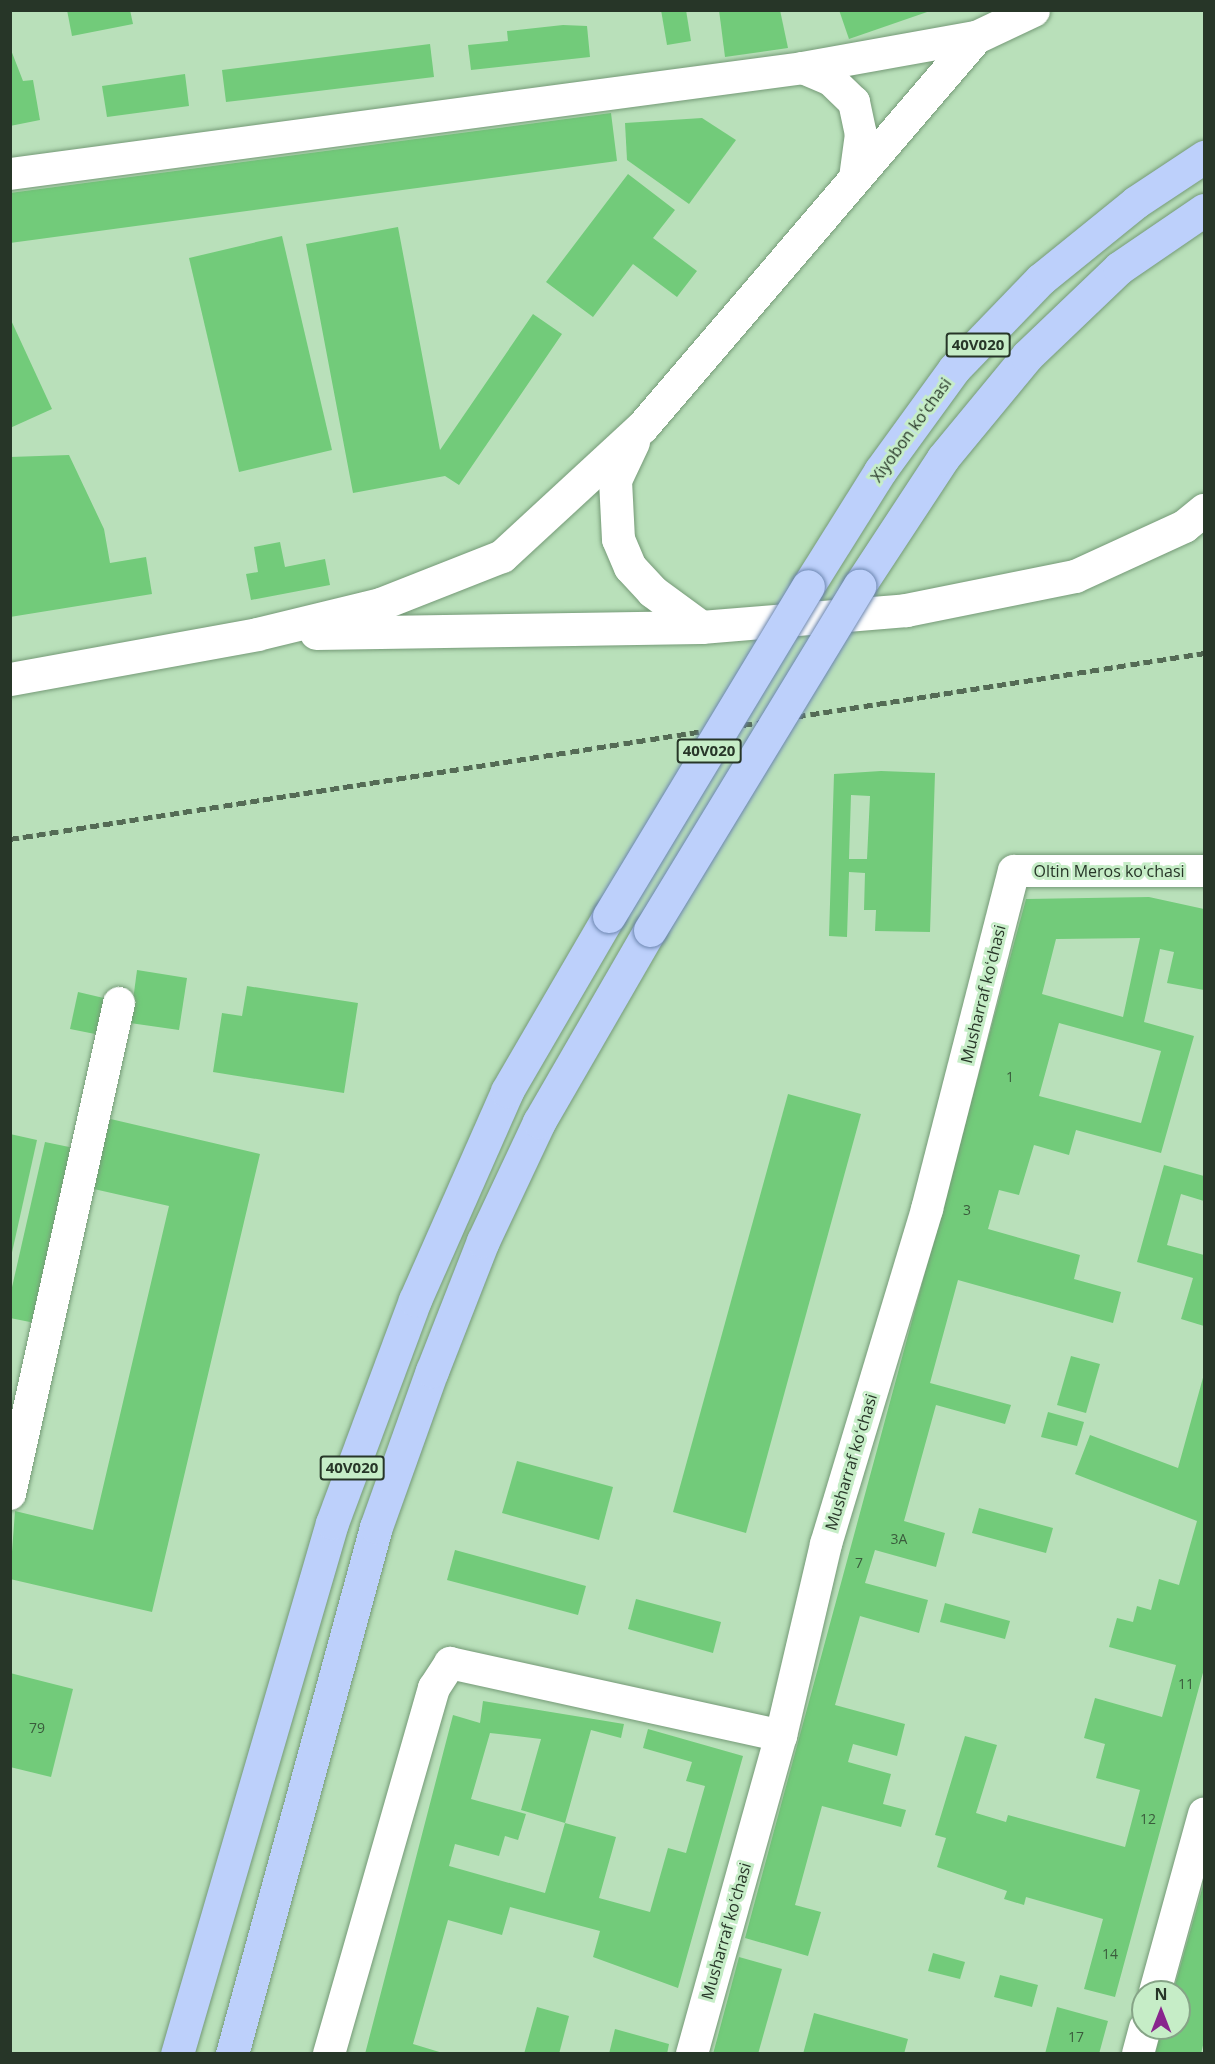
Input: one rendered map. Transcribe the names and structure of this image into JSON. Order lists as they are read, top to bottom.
{
  "streets": {
    "main road": ["40V020", "Xiyobon koʻchasi"],
    "street": ["Oltin Meros koʻchasi", "Musharraf koʻchasi"]
  },
  "crossings": [
    ["Oltin Meros koʻchasi", "Musharraf koʻchasi"]
  ],
  "house_numbers": [
    "1",
    "3",
    "3А",
    "7",
    "11",
    "79",
    "12",
    "14",
    "17"
  ],
  "north": "top"
}
